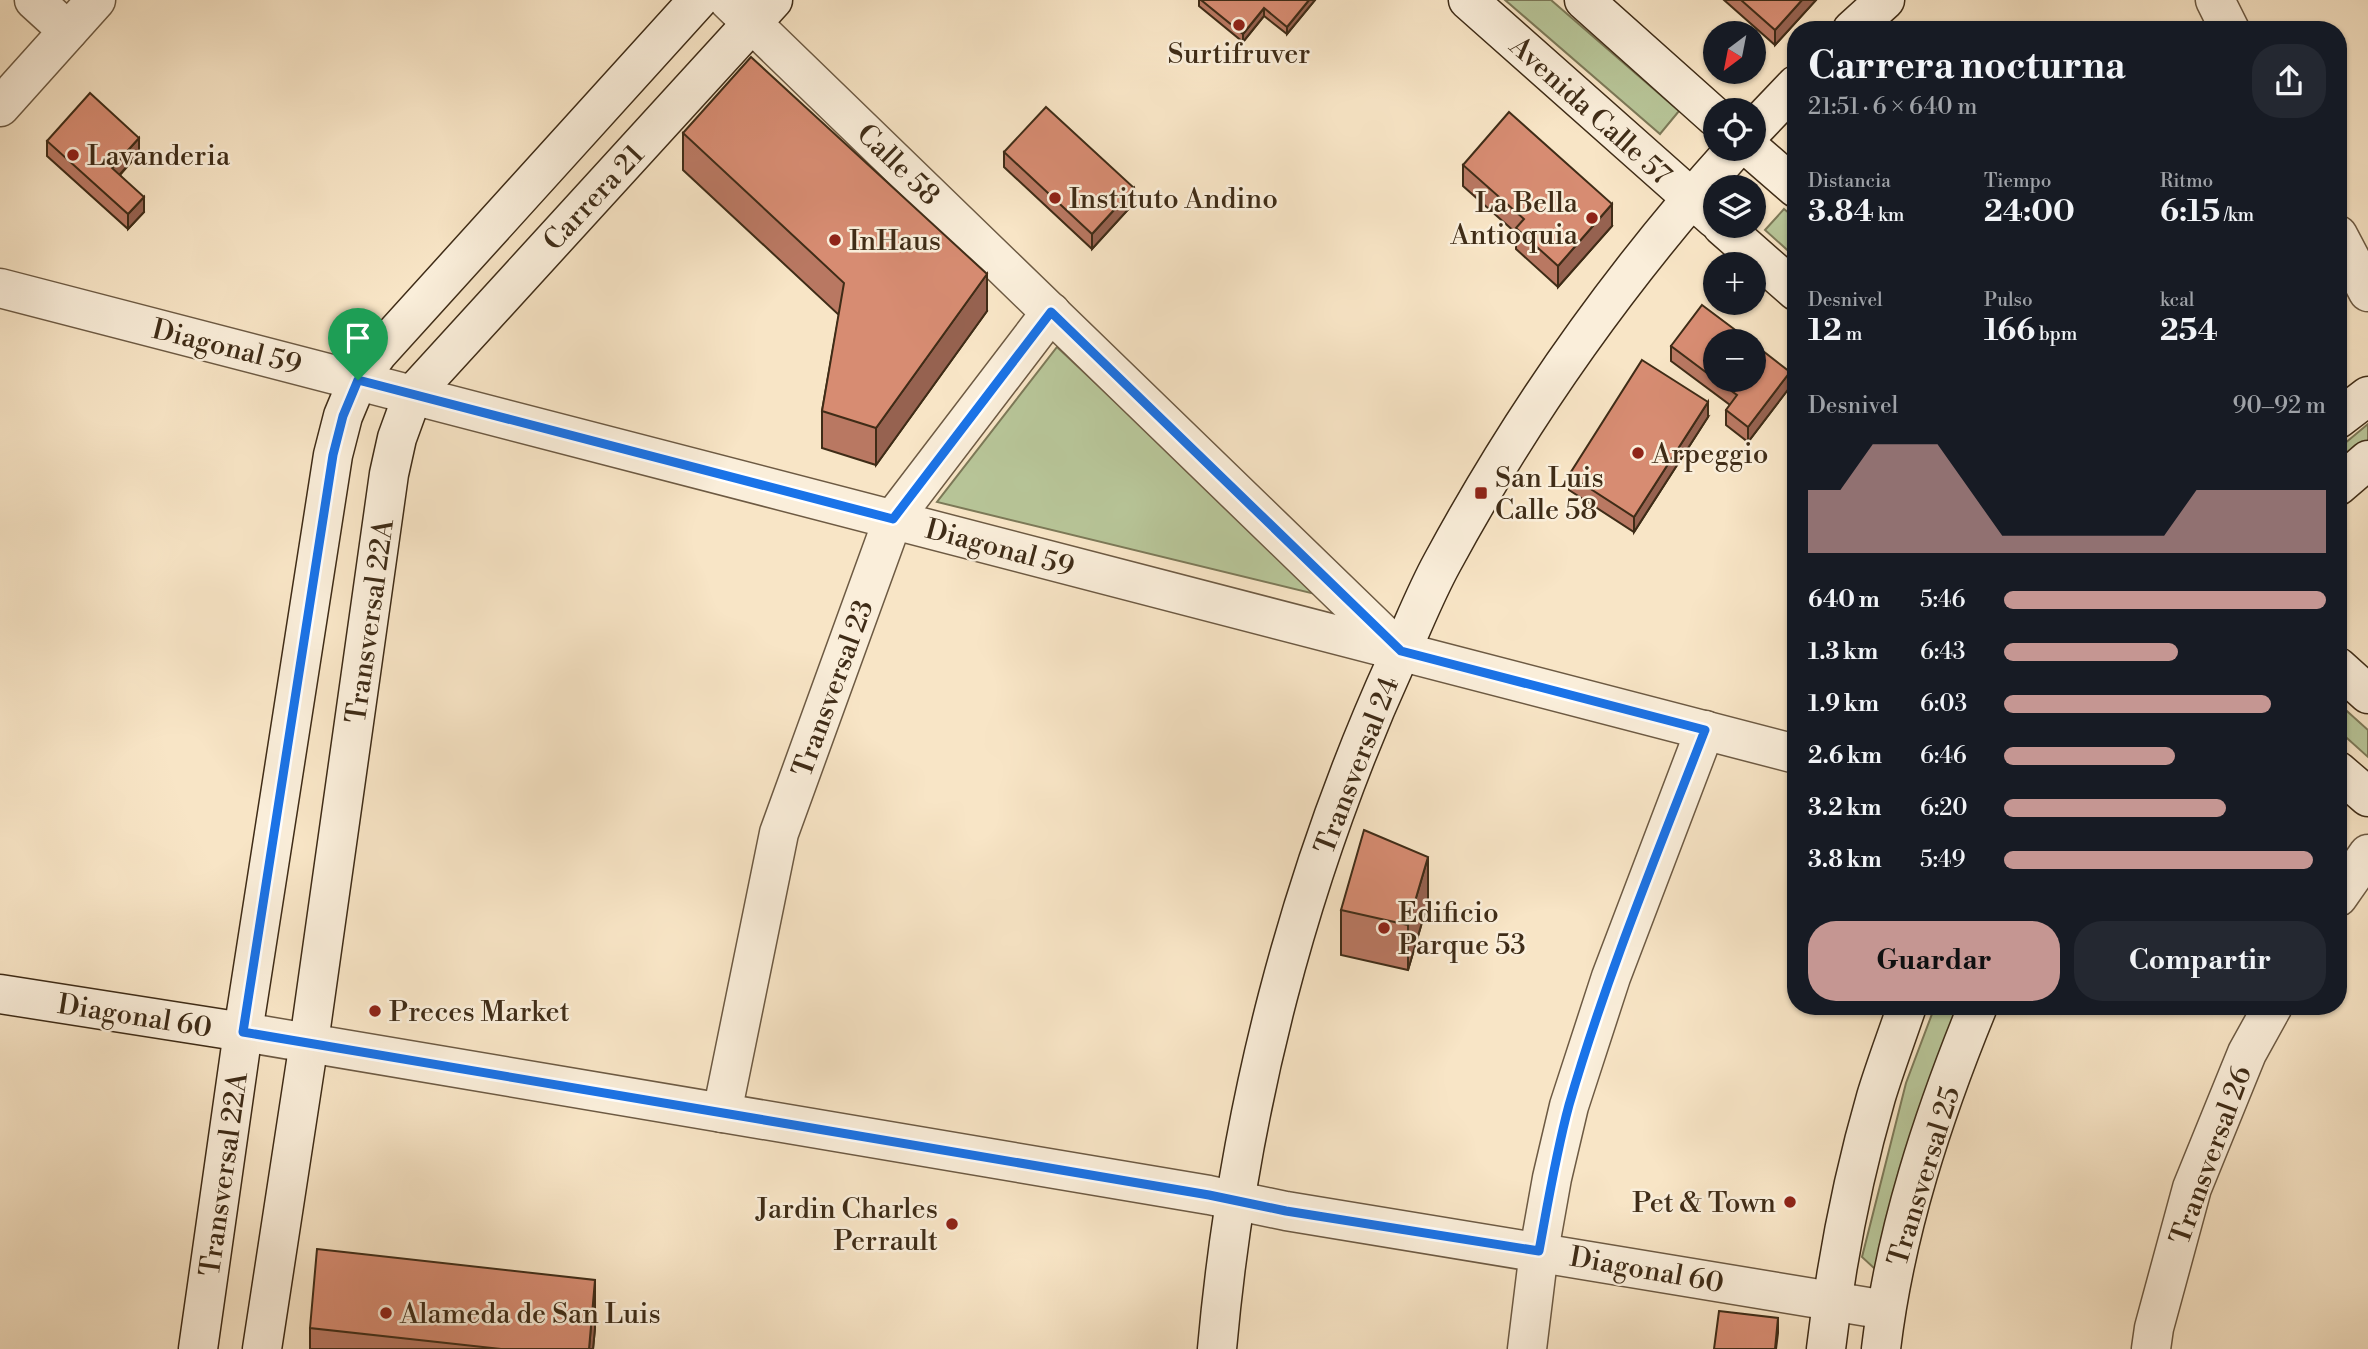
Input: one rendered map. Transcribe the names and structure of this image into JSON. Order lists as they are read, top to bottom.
{
  "streets": {
    "street": [
      "Avenida Calle 57",
      "Calle 58",
      "Carrera 21",
      "Diagonal 59",
      "Transversal 22A",
      "Transversal 23",
      "Transversal 24",
      "Diagonal 60",
      "Transversal 26",
      "Transversal 25"
    ]
  },
  "crossings": [
    ["Avenida Calle 57", "Transversal 24"],
    ["Calle 58", "Carrera 21"],
    ["Calle 58", "Diagonal 59"],
    ["Calle 58", "Transversal 23"],
    ["Calle 58", "Transversal 24"],
    ["Carrera 21", "Diagonal 59"],
    ["Carrera 21", "Transversal 22A"],
    ["Diagonal 59", "Transversal 22A"],
    ["Diagonal 59", "Transversal 23"],
    ["Diagonal 59", "Transversal 24"],
    ["Transversal 22A", "Diagonal 60"],
    ["Transversal 23", "Diagonal 60"],
    ["Transversal 24", "Diagonal 60"],
    ["Diagonal 60", "Transversal 25"]
  ],
  "places": {
    "other": [
      "Surtifruver",
      "Lavanderia",
      "Instituto Andino",
      "La Bella Antioquia",
      "InHaus",
      "Arpeggio",
      "Edificio Parque 53",
      "Preces Market",
      "Pet & Town",
      "Jardin Charles Perrault",
      "Alameda de San Luis"
    ],
    "transit": ["San Luis Calle 58"]
  },
  "north": "bottom left",
  "page": {
    "map_buttons": ["+", "−"],
    "heading": ["Carrera nocturna", "21:51 · 6 × 640 m"],
    "stats": [
      ["Distancia", "3.84 km"],
      ["Tiempo", "24:00"],
      ["Ritmo", "6:15 /km"],
      ["Desnivel", "12 m"],
      ["Pulso", "166 bpm"],
      ["kcal", "254"]
    ],
    "chart": ["Desnivel", "90–92 m"],
    "list": [
      {
        "name": "640 m",
        "note": "5:46"
      },
      {
        "name": "1.3 km",
        "note": "6:43"
      },
      {
        "name": "1.9 km",
        "note": "6:03"
      },
      {
        "name": "2.6 km",
        "note": "6:46"
      },
      {
        "name": "3.2 km",
        "note": "6:20"
      },
      {
        "name": "3.8 km",
        "note": "5:49"
      }
    ],
    "buttons": ["Guardar", "Compartir"]
  }
}
